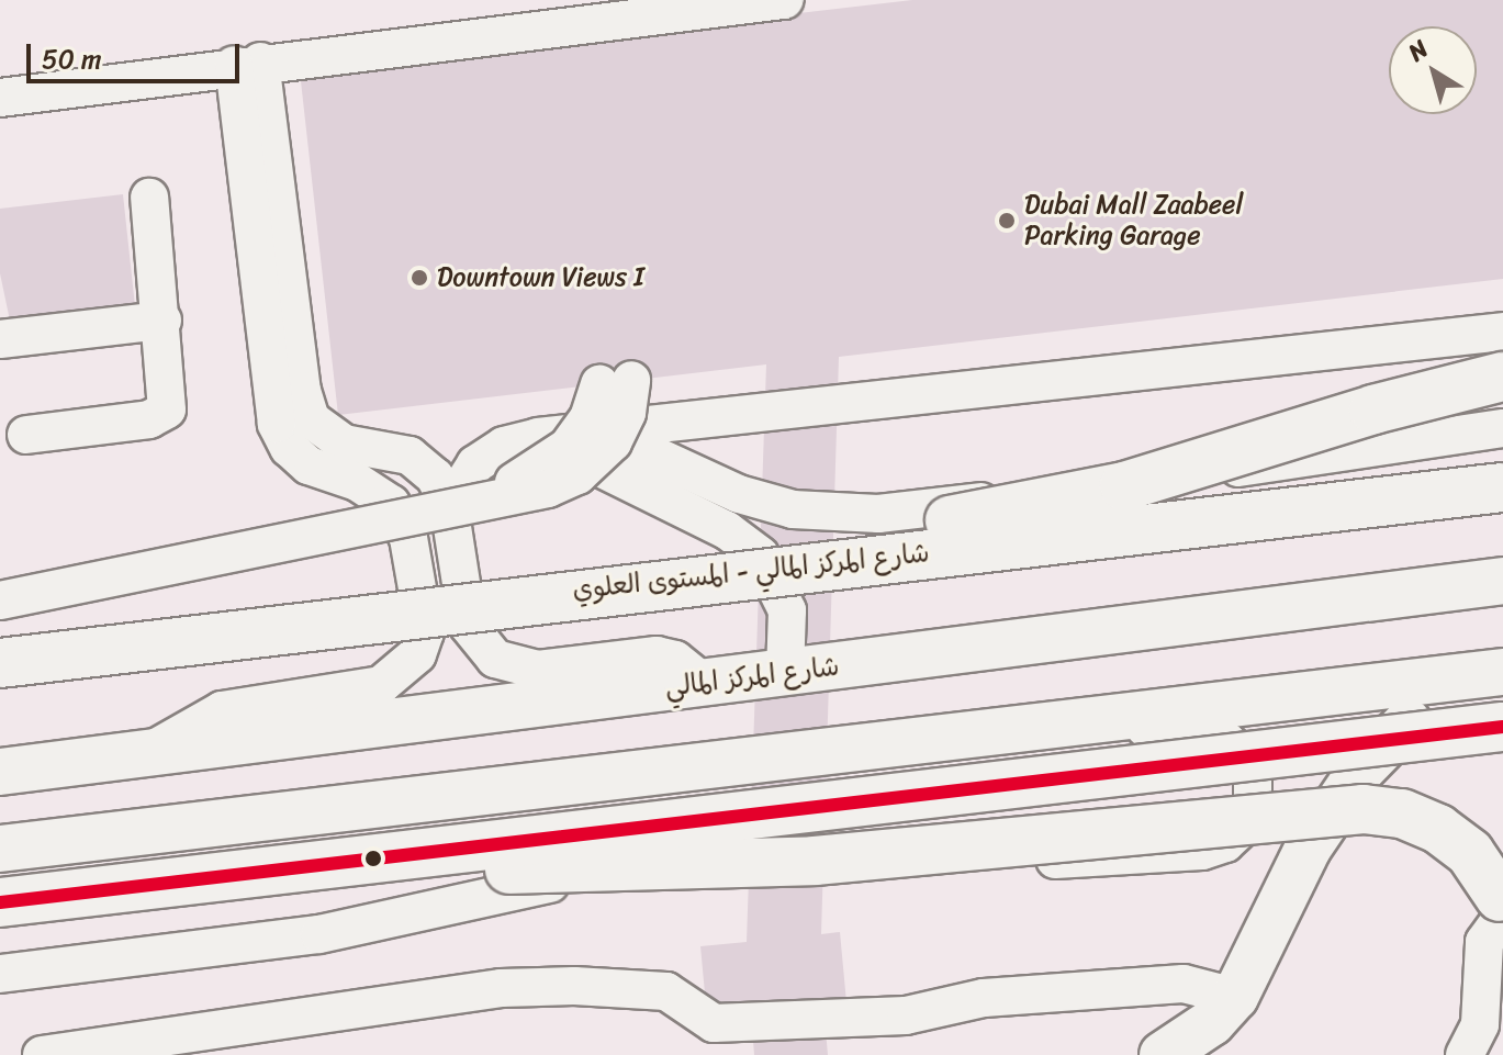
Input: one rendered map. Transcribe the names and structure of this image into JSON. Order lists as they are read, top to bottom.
{
  "streets": {
    "highway": ["شارع المركز المالي - المستوى العلوي"],
    "main road": ["شارع المركز المالي"]
  },
  "places": ["Dubai Mall Zaabeel Parking Garage", "Downtown Views I"],
  "scale_bar": "50 m",
  "north": "top left"
}
